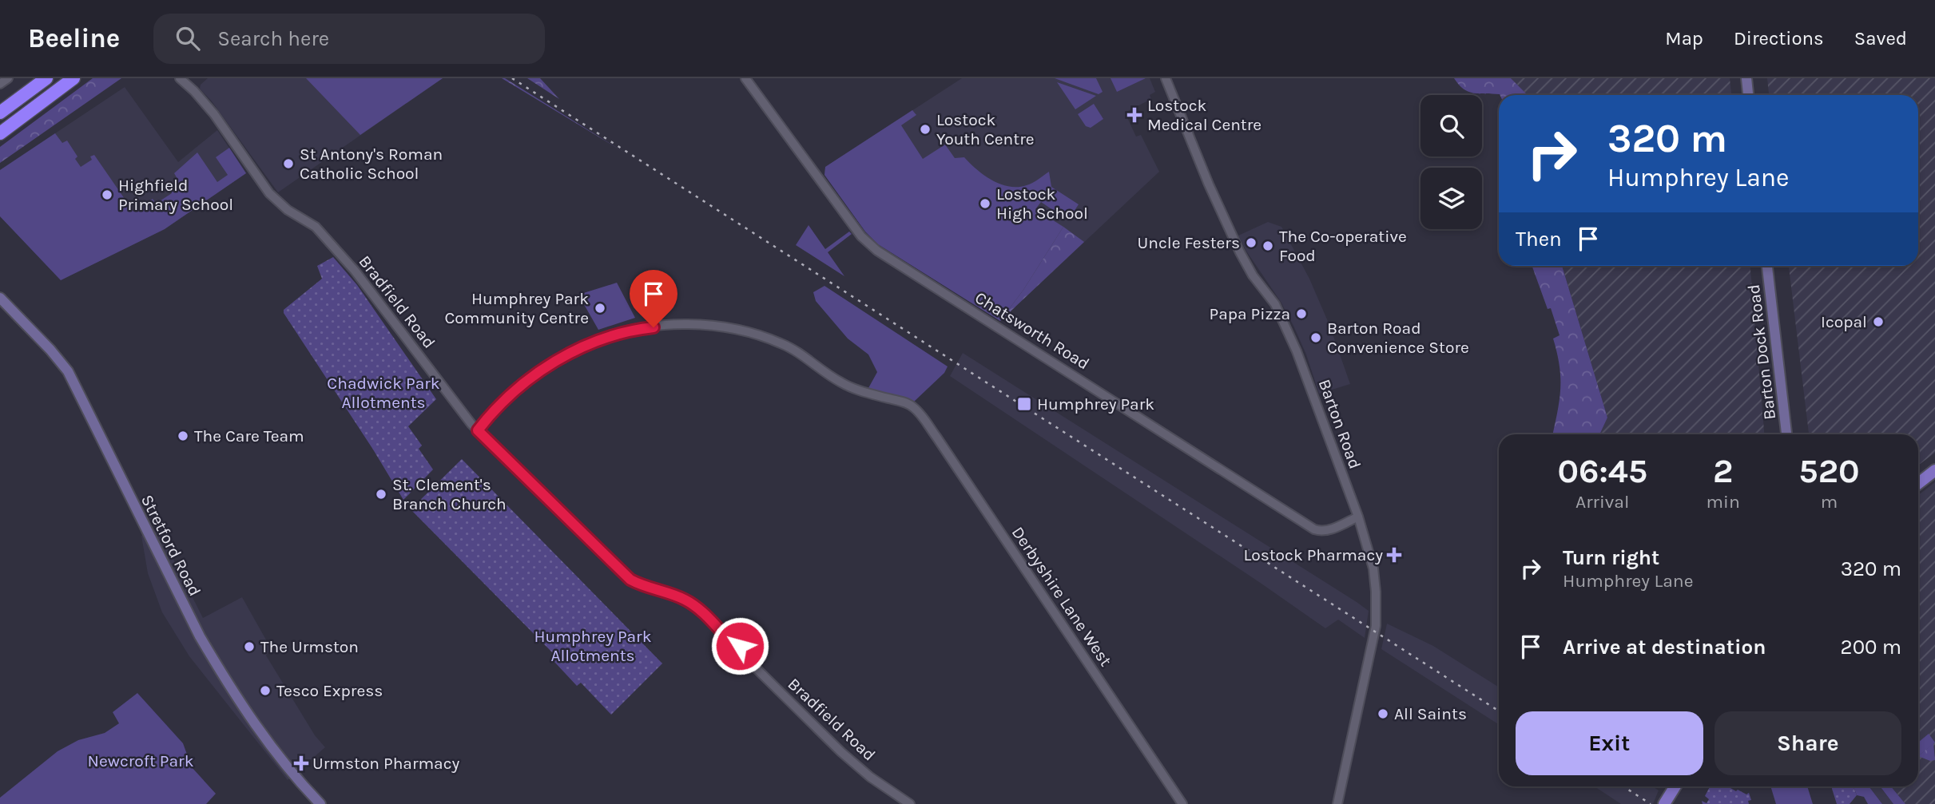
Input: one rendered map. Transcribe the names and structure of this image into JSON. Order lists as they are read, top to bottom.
{
  "streets": {
    "main road": ["Barton Dock Road", "Stretford Road"],
    "street": [
      "Bradfield Road",
      "Chatsworth Road",
      "Barton Road",
      "Derbyshire Lane West"
    ]
  },
  "crossings": [
    ["Bradfield Road", "Derbyshire Lane West"],
    ["Chatsworth Road", "Barton Road"]
  ],
  "parks": ["Chadwick Park Allotments", "Humphrey Park Allotments", "Newcroft Park"],
  "places": {
    "health": ["Lostock Medical Centre", "Lostock Pharmacy", "Urmston Pharmacy"],
    "other": [
      "Lostock Youth Centre",
      "St Antony's Roman Catholic School",
      "Highfield Primary School",
      "Lostock High School",
      "Uncle Festers",
      "The Co-operative Food",
      "Humphrey Park Community Centre",
      "Papa Pizza",
      "Icopal",
      "Barton Road Convenience Store",
      "The Care Team",
      "St. Clement's Branch Church",
      "The Urmston",
      "Tesco Express",
      "All Saints"
    ],
    "transit": ["Humphrey Park"]
  },
  "page": {
    "header": "Beeline",
    "search": "Search here",
    "nav": ["Map", "Directions", "Saved"],
    "turn": ["320 m", "Humphrey Lane"],
    "then": "Then",
    "eta": [
      "06:45",
      "Arrival",
      "2",
      "min",
      "520",
      "m"
    ],
    "list": [
      {
        "name": "Turn right",
        "note": "Humphrey Lane",
        "value": "320 m"
      },
      {
        "name": "Arrive at destination",
        "value": "200 m"
      }
    ],
    "buttons": ["Exit", "Share"]
  }
}
